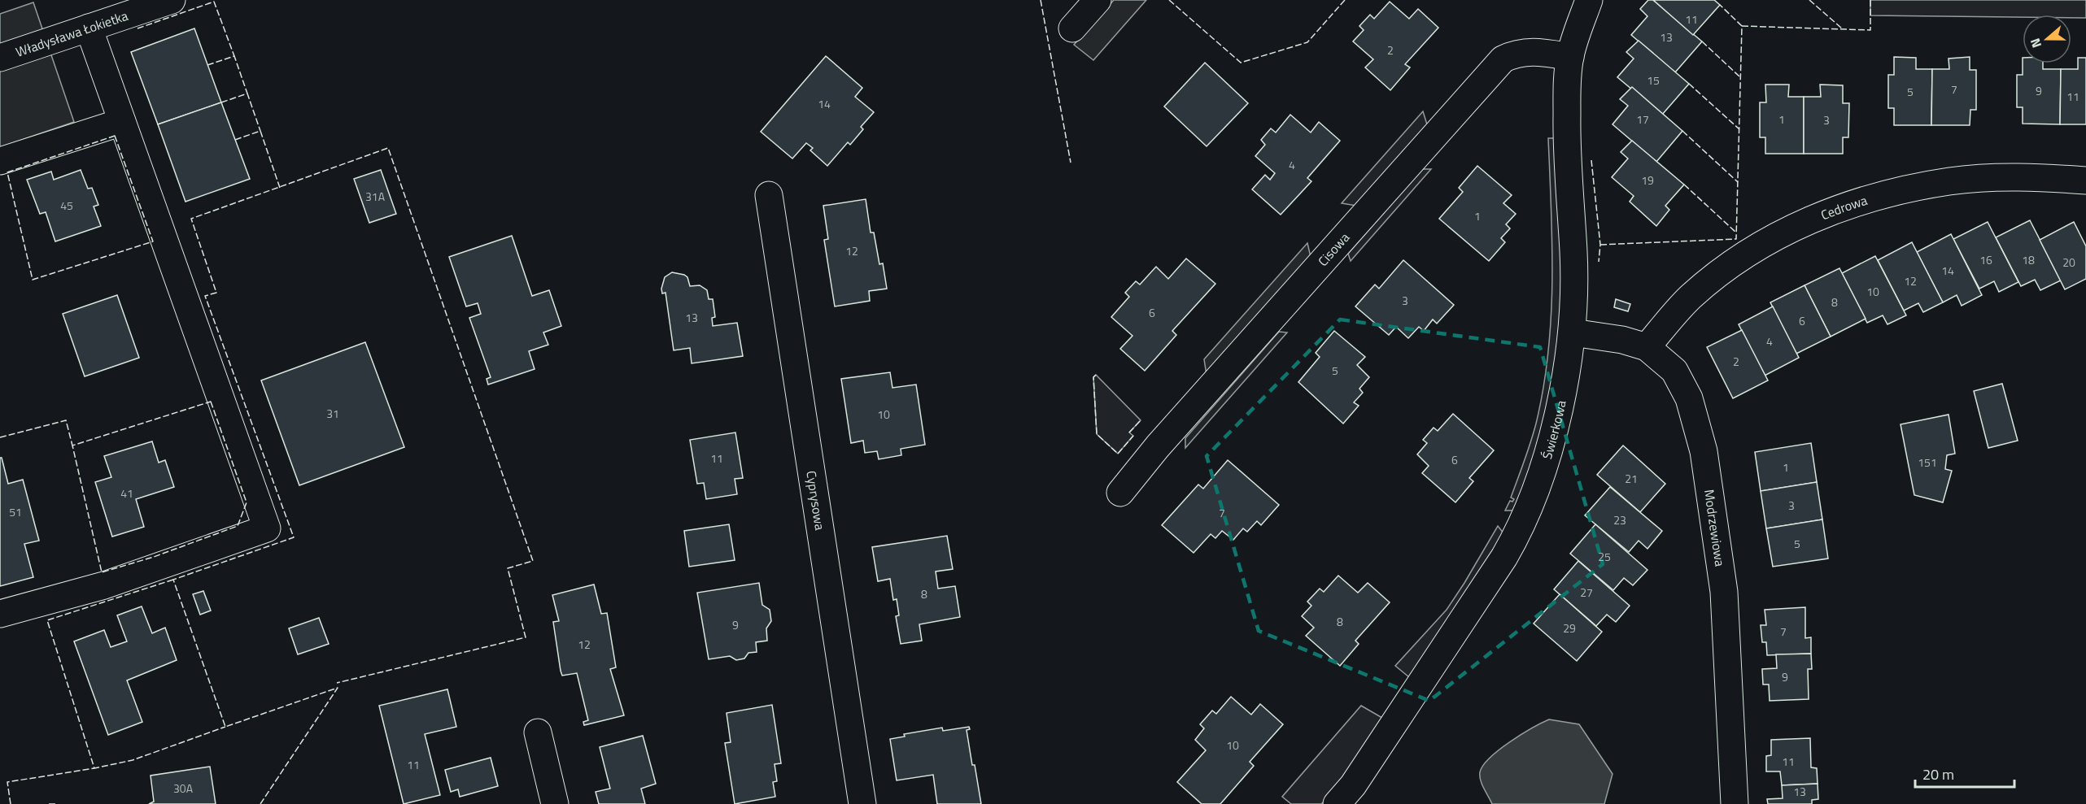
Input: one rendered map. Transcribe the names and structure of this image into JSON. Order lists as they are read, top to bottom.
{
  "streets": {
    "street": [
      "Władysława Łokietka",
      "Cedrowa",
      "Cisowa",
      "Świerkowa",
      "Cyprysowa",
      "Modrzewiowa"
    ]
  },
  "crossings": [
    ["Cedrowa", "Modrzewiowa"],
    ["Cisowa", "Świerkowa"],
    ["Świerkowa", "Modrzewiowa"]
  ],
  "house_numbers": [
    "11",
    "13",
    "2",
    "15",
    "7",
    "9",
    "5",
    "11",
    "14",
    "17",
    "1",
    "3",
    "4",
    "19",
    "31A",
    "45",
    "1",
    "12",
    "16",
    "18",
    "20",
    "14",
    "12",
    "10",
    "3",
    "8",
    "6",
    "13",
    "6",
    "4",
    "2",
    "5",
    "31",
    "10",
    "11",
    "6",
    "151",
    "1",
    "21",
    "41",
    "3",
    "51",
    "7",
    "23",
    "5",
    "25",
    "27",
    "8",
    "8",
    "9",
    "29",
    "7",
    "12",
    "9",
    "10",
    "11",
    "11",
    "30A",
    "13"
  ],
  "scale_bar": "20 m",
  "north": "left"
}
